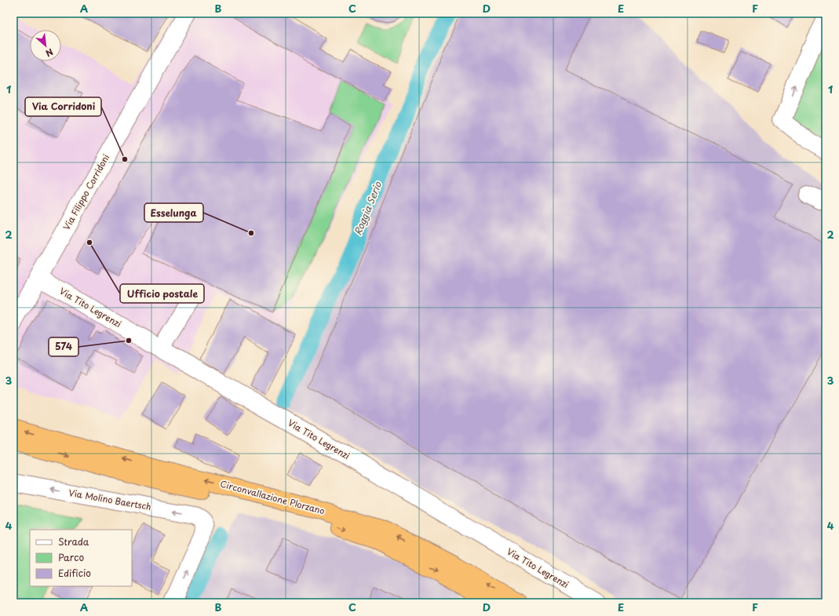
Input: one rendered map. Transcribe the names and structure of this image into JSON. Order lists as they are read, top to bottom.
{
  "streets": {
    "highway": ["Circonvallazione Plorzano"],
    "street": ["Via Filippo Corridoni", "Via Tito Legrenzi", "Via Molino Baertsch"]
  },
  "crossings": [
    ["Via Filippo Corridoni", "Via Tito Legrenzi"]
  ],
  "water": ["Roggia Serio"],
  "places": [
    "Via Corridoni",
    "Esselunga",
    "Ufficio postale",
    "574"
  ],
  "legend": ["Strada", "Parco", "Edificio"],
  "north": "bottom right",
  "grid": {
    "columns": [
      "A",
      "B",
      "C",
      "D",
      "E",
      "F"
    ],
    "rows": [
      "1",
      "2",
      "3",
      "4"
    ]
  }
}
